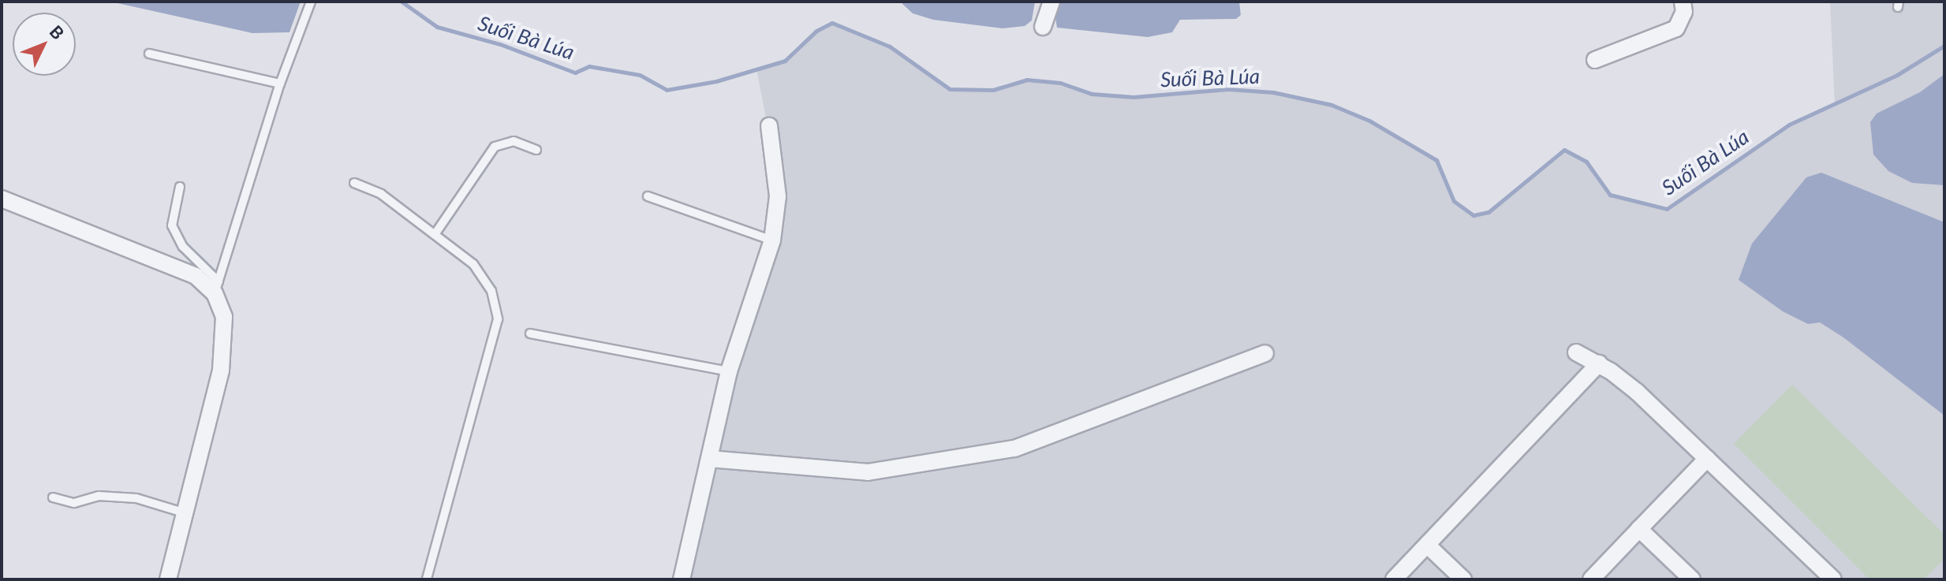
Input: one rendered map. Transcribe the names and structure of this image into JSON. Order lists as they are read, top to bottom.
{
  "water": ["Suối Bà Lúa"],
  "north": "top right"
}
